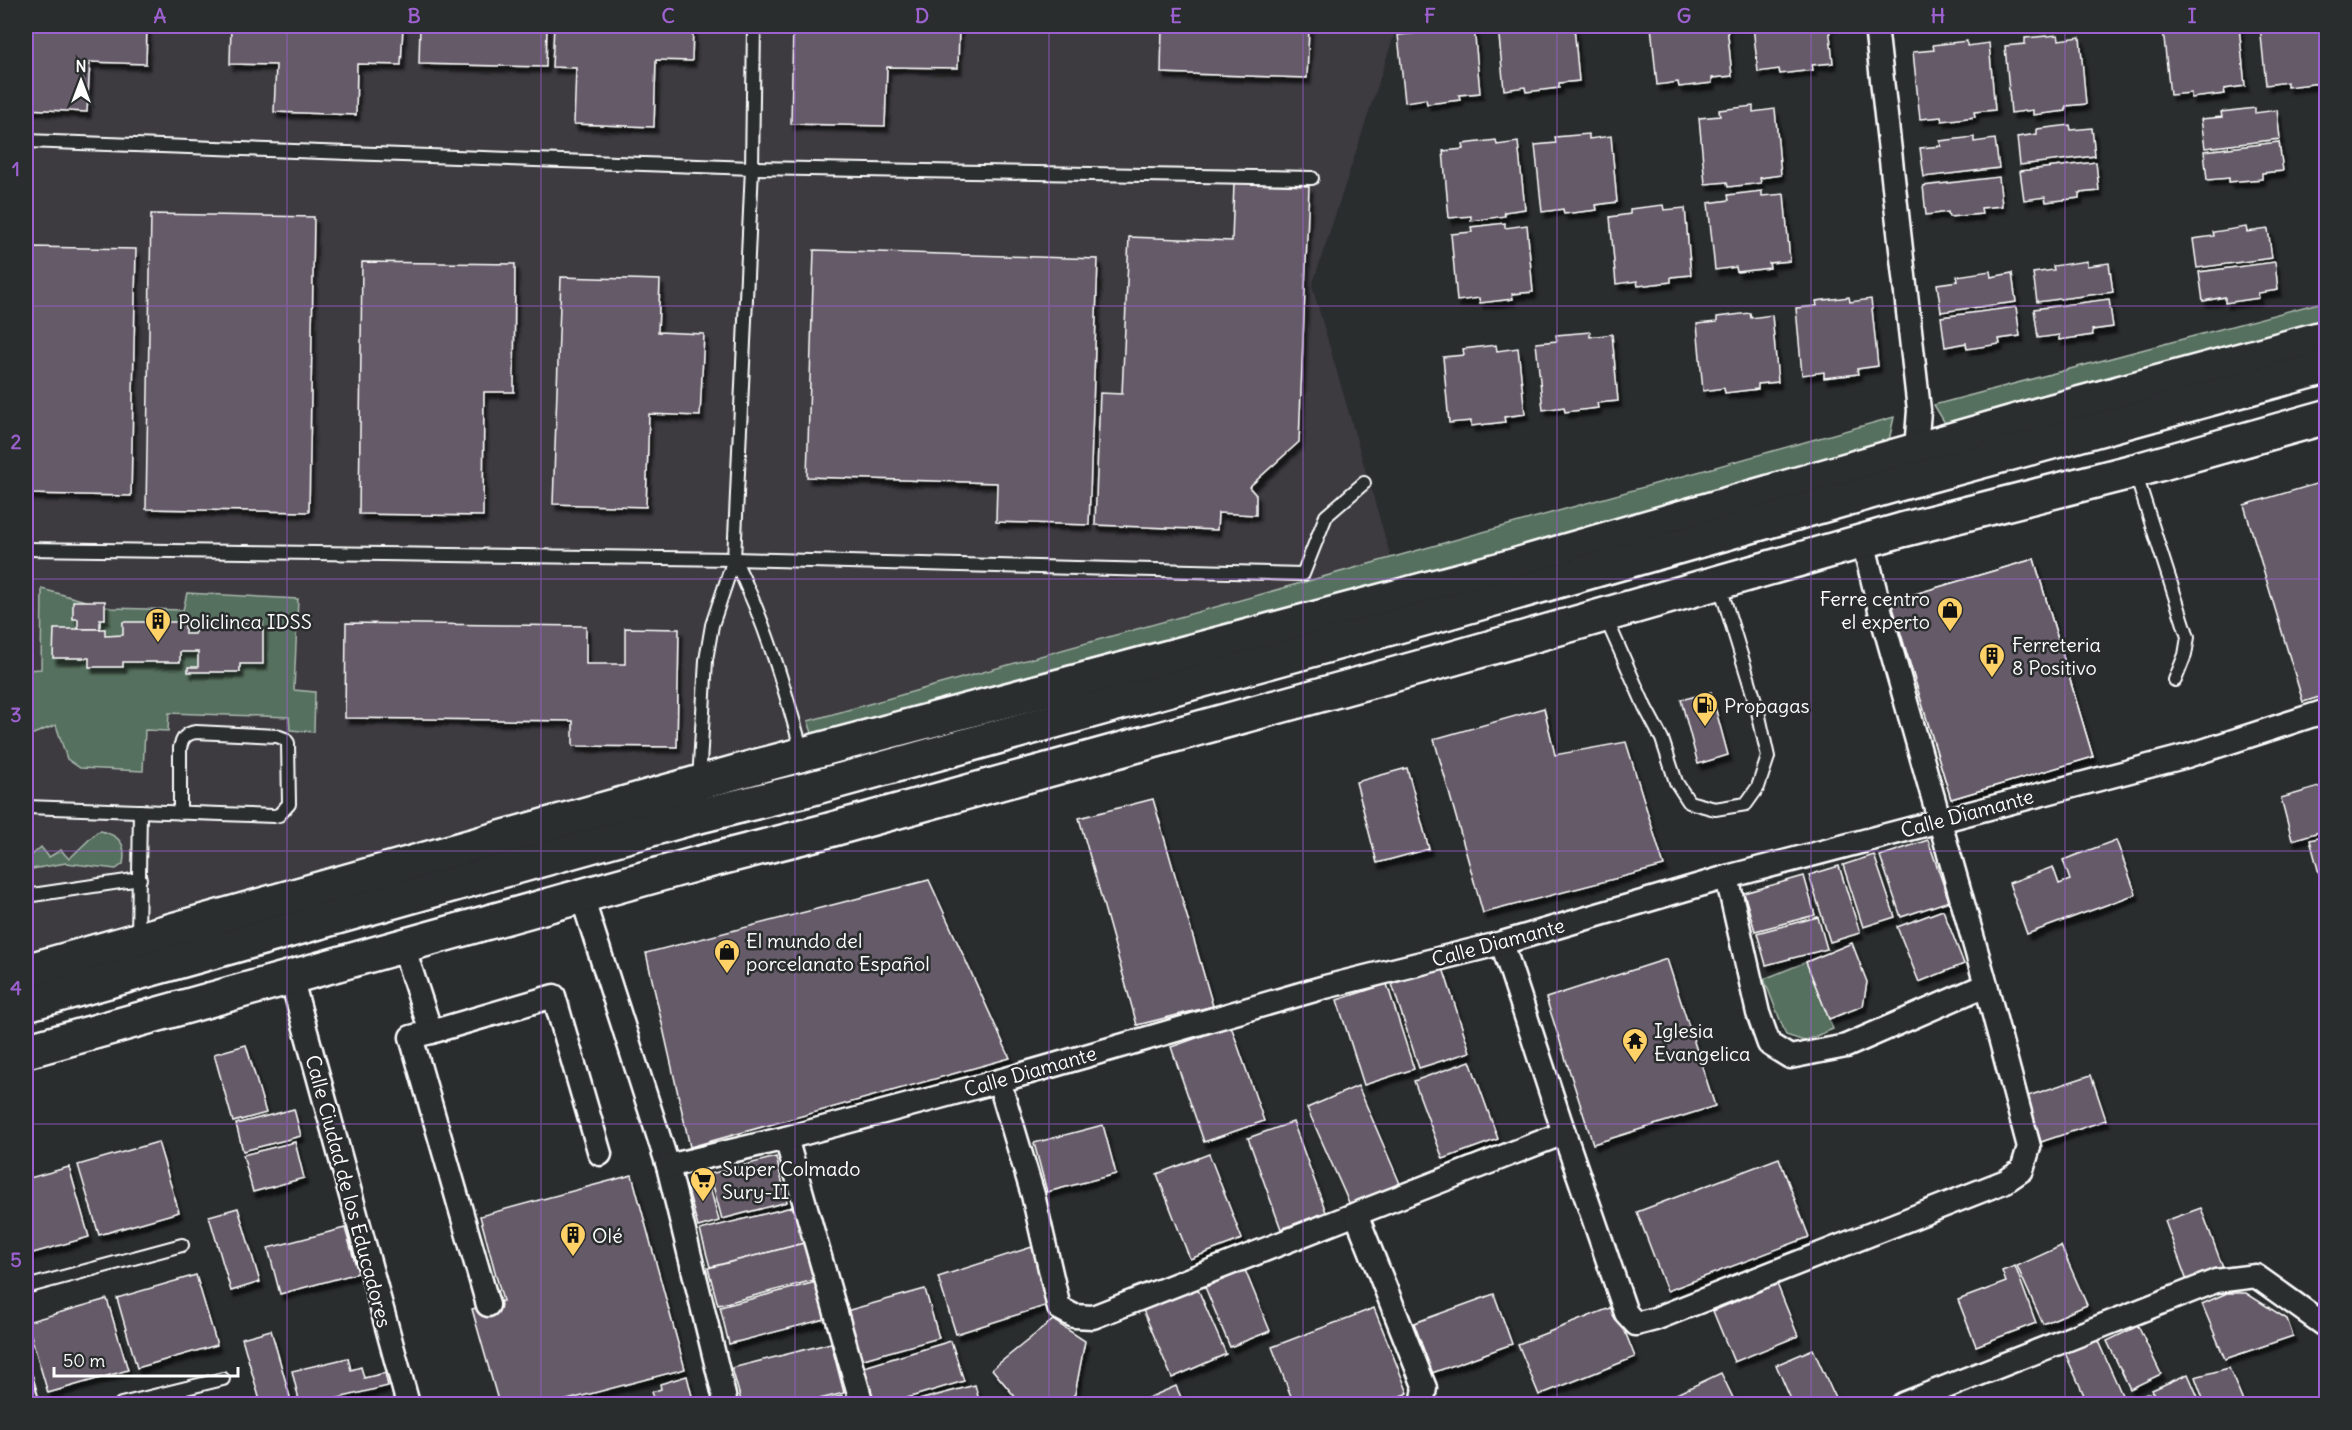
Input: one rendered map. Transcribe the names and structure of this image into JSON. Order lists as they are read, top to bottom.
{
  "streets": {
    "street": ["Calle Diamante", "Calle Ciudad de los Educadores"]
  },
  "places": {
    "shop": ["Ferre centro el experto", "El mundo del porcelanato Español"],
    "building": ["Policlinca IDSS", "Ferreteria 8 Positivo", "Olé"],
    "fuel station": ["Propagas"],
    "temple": ["Iglesia Evangelica"],
    "supermarket": ["Super Colmado Sury-II"]
  },
  "scale_bar": "50 m",
  "north": "top",
  "grid": {
    "columns": [
      "A",
      "B",
      "C",
      "D",
      "E",
      "F",
      "G",
      "H",
      "I"
    ],
    "rows": [
      "1",
      "2",
      "3",
      "4",
      "5"
    ]
  }
}
